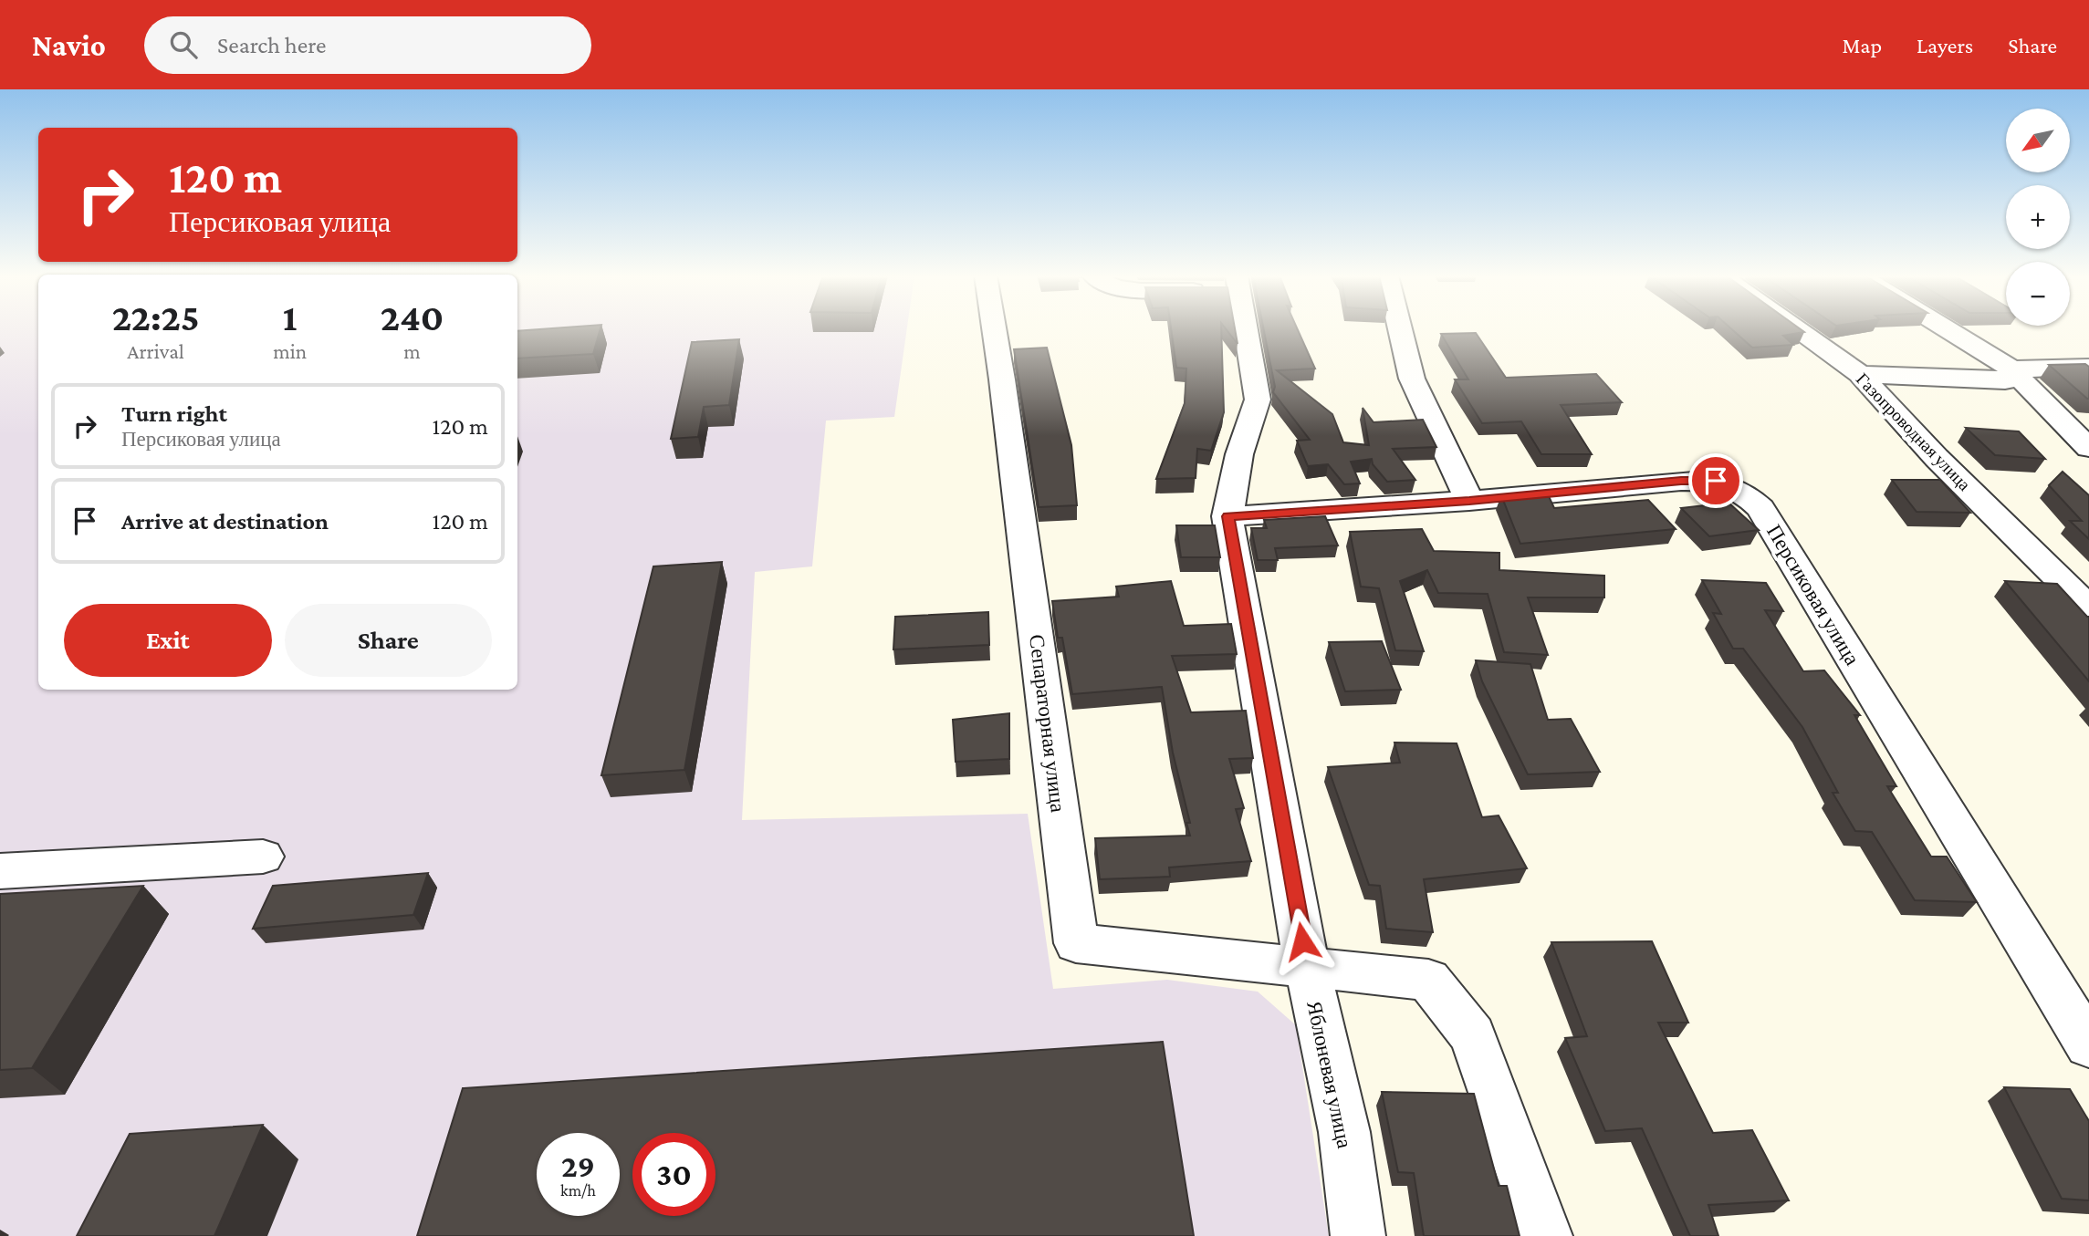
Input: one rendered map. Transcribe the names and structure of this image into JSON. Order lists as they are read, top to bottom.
{
  "streets": {
    "street": [
      "Газопроводная улица",
      "Персиковая улица",
      "Сепараторная улица",
      "Яблоневая улица"
    ]
  },
  "crossings": [
    ["Персиковая улица", "Яблоневая улица"],
    ["Сепараторная улица", "Яблоневая улица"]
  ],
  "north": "bottom left",
  "page": {
    "header": "Navio",
    "search": "Search here",
    "nav": ["Map", "Layers", "Share"],
    "map_buttons": ["+", "−"],
    "turn": ["120 m", "Персиковая улица"],
    "eta": [
      "22:25",
      "Arrival",
      "1",
      "min",
      "240",
      "m"
    ],
    "list": [
      {
        "name": "Turn right",
        "note": "Персиковая улица",
        "value": "120 m"
      },
      {
        "name": "Arrive at destination",
        "value": "120 m"
      }
    ],
    "buttons": ["Exit", "Share"],
    "speed": "29 km/h",
    "limit": "30"
  }
}
